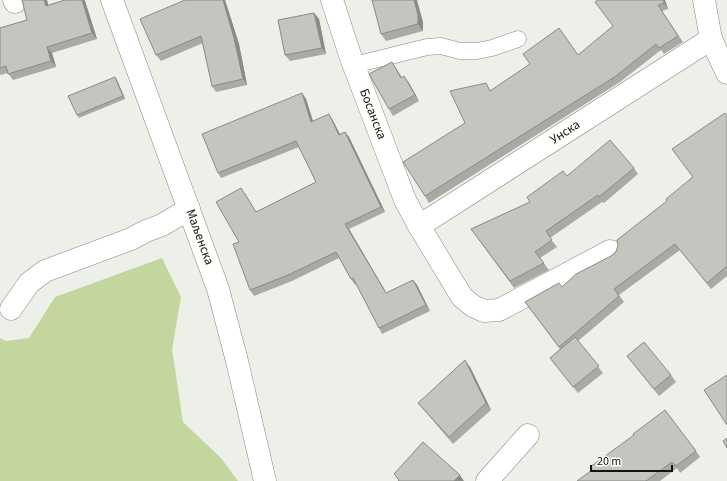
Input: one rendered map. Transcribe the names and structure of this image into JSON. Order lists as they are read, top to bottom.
{
  "streets": {
    "street": ["Босанска", "Унска", "Маљенска"]
  },
  "crossings": [
    ["Босанска", "Унска"]
  ],
  "scale_bar": "20 m"
}
